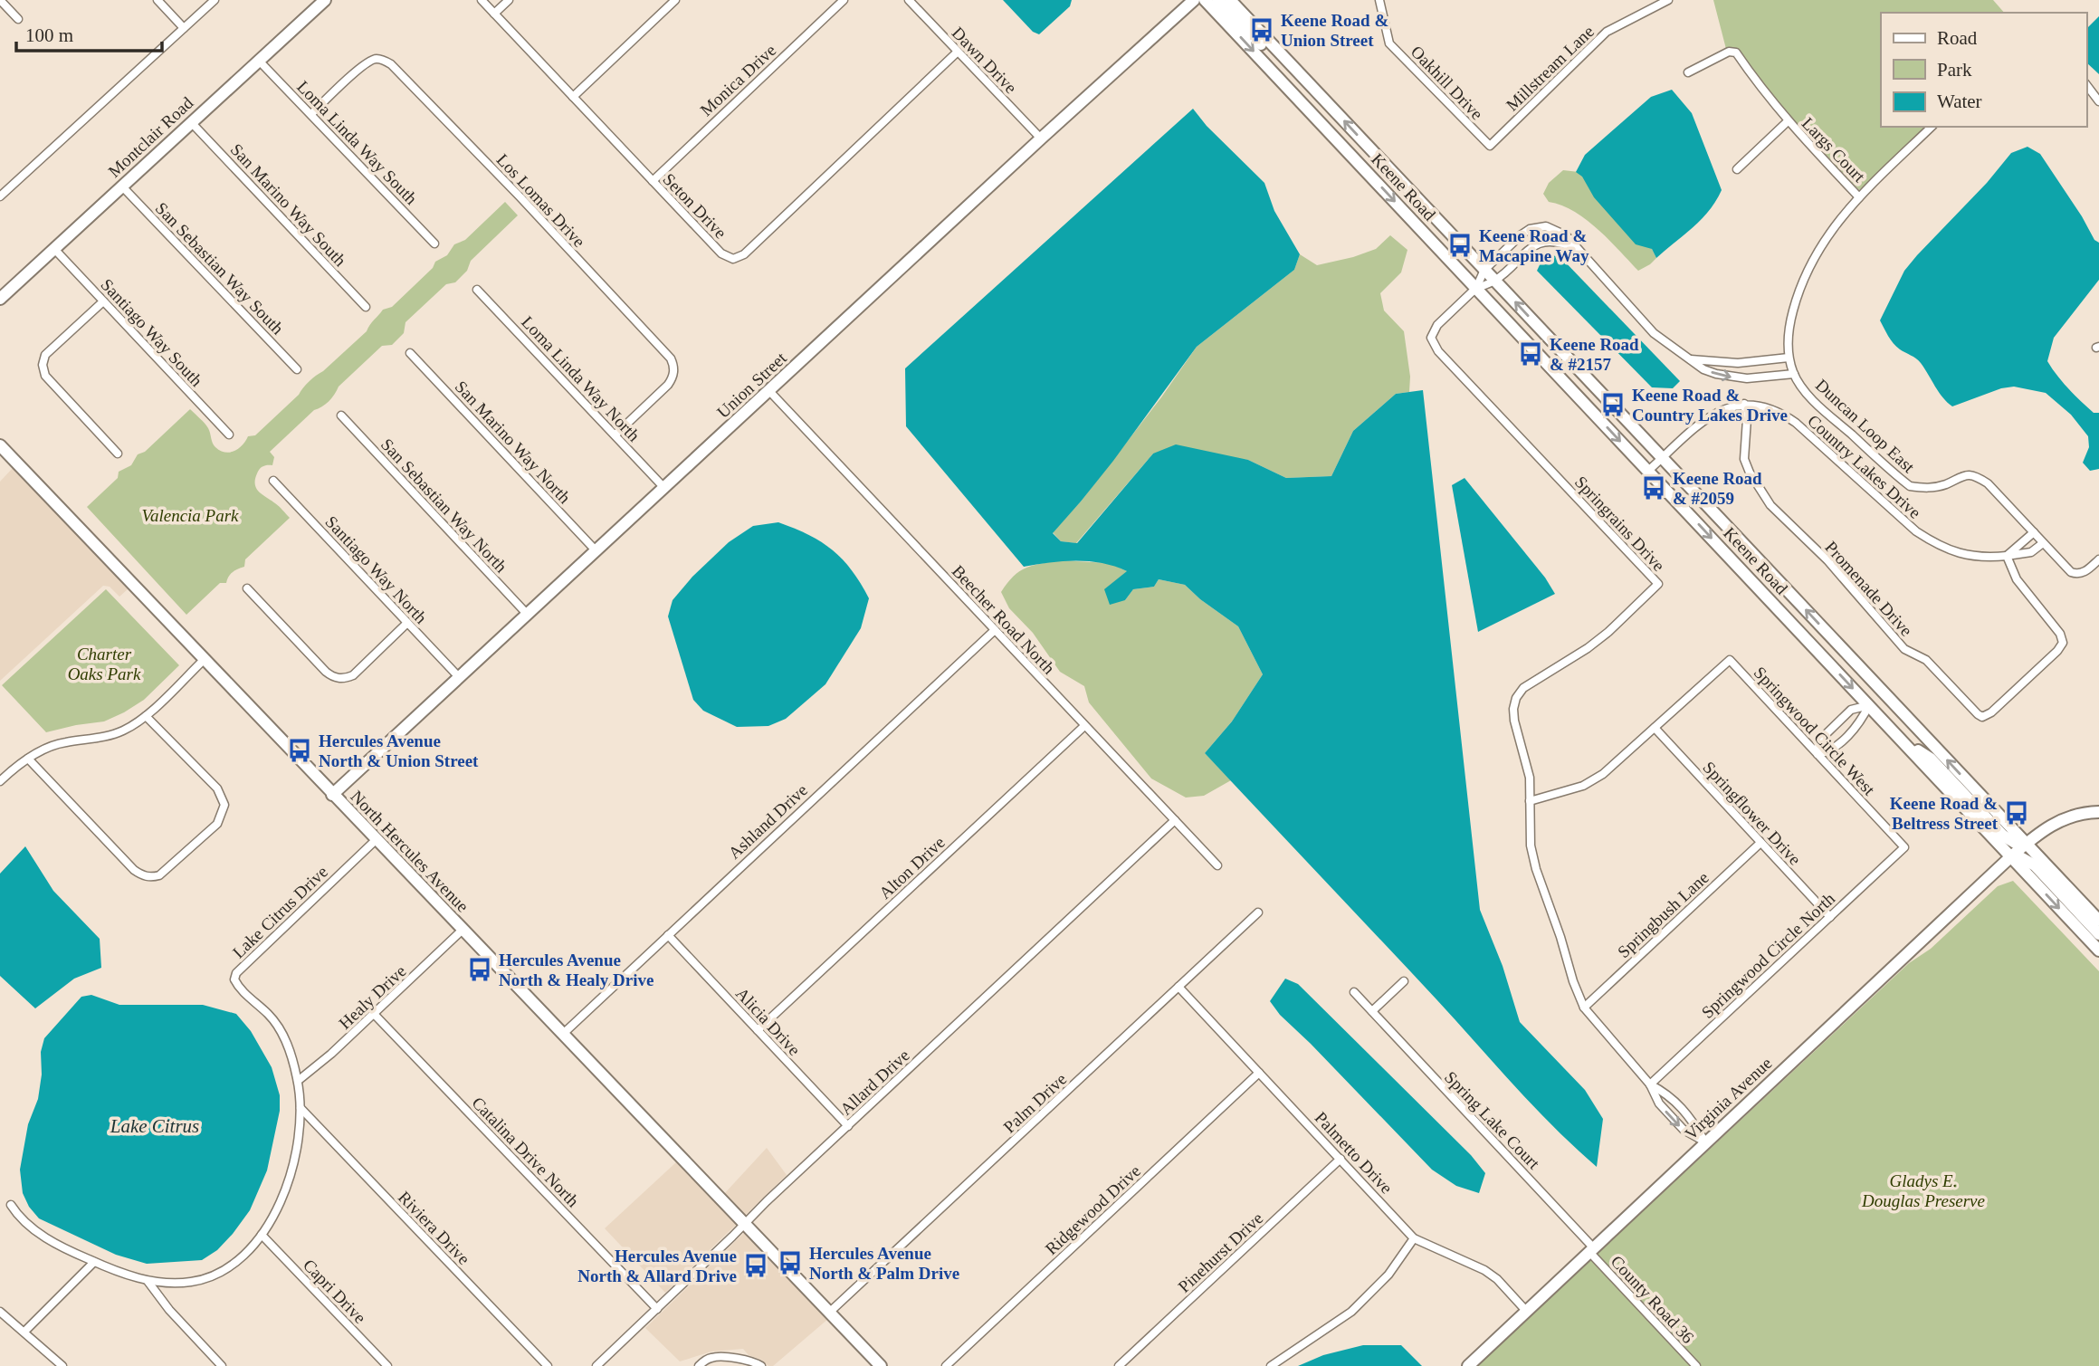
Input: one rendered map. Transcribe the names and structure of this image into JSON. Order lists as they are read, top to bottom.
{
  "streets": {
    "street": [
      "Dawn Drive",
      "Millstream Lane",
      "Monica Drive",
      "Oakhill Drive",
      "Montclair Road",
      "Loma Linda Way South",
      "Largs Court",
      "Keene Road",
      "Los Lomas Drive",
      "San Marino Way South",
      "Seton Drive",
      "San Sebastian Way South",
      "Santiago Way South",
      "Loma Linda Way North",
      "Union Street",
      "Duncan Loop East",
      "San Marino Way North",
      "Country Lakes Drive",
      "San Sebastian Way North",
      "Springrains Drive",
      "Santiago Way North",
      "Promenade Drive",
      "Beecher Road North",
      "Springwood Circle West",
      "Springflower Drive",
      "Ashland Drive",
      "North Hercules Avenue",
      "Alton Drive",
      "Lake Citrus Drive",
      "Springbush Lane",
      "Springwood Circle North",
      "Healy Drive",
      "Alicia Drive",
      "Allard Drive",
      "Virginia Avenue",
      "Palm Drive",
      "Spring Lake Court",
      "Catalina Drive North",
      "Palmetto Drive",
      "Ridgewood Drive",
      "Riviera Drive",
      "Pinehurst Drive",
      "Capri Drive",
      "County Road 36"
    ]
  },
  "crossings": [
    ["Dawn Drive", "Seton Drive"],
    ["Dawn Drive", "Union Street"],
    ["Millstream Lane", "Oakhill Drive"],
    ["Monica Drive", "Seton Drive"],
    ["Montclair Road", "Loma Linda Way South"],
    ["Montclair Road", "San Marino Way South"],
    ["Montclair Road", "San Sebastian Way South"],
    ["Montclair Road", "Santiago Way South"],
    ["Loma Linda Way South", "Los Lomas Drive"],
    ["Largs Court", "Duncan Loop East"],
    ["Keene Road", "Springrains Drive"],
    ["Keene Road", "Virginia Avenue"],
    ["Los Lomas Drive", "Loma Linda Way North"],
    ["Loma Linda Way North", "Union Street"],
    ["Union Street", "San Marino Way North"],
    ["Union Street", "San Sebastian Way North"],
    ["Union Street", "Santiago Way North"],
    ["Union Street", "Beecher Road North"],
    ["Union Street", "North Hercules Avenue"],
    ["Duncan Loop East", "Country Lakes Drive"],
    ["Country Lakes Drive", "Promenade Drive"],
    ["Springrains Drive", "Springbush Lane"],
    ["Springrains Drive", "Springwood Circle North"],
    ["Springrains Drive", "Virginia Avenue"],
    ["Beecher Road North", "Ashland Drive"],
    ["Beecher Road North", "Alton Drive"],
    ["Beecher Road North", "Allard Drive"],
    ["Springwood Circle West", "Springflower Drive"],
    ["Springwood Circle West", "Springwood Circle North"],
    ["Springflower Drive", "Springbush Lane"],
    ["Springflower Drive", "Springwood Circle North"],
    ["Ashland Drive", "North Hercules Avenue"],
    ["Ashland Drive", "Alicia Drive"],
    ["North Hercules Avenue", "Lake Citrus Drive"],
    ["North Hercules Avenue", "Healy Drive"],
    ["North Hercules Avenue", "Allard Drive"],
    ["North Hercules Avenue", "Palm Drive"],
    ["Alton Drive", "Alicia Drive"],
    ["Lake Citrus Drive", "Healy Drive"],
    ["Lake Citrus Drive", "Riviera Drive"],
    ["Lake Citrus Drive", "Capri Drive"],
    ["Healy Drive", "Catalina Drive North"],
    ["Alicia Drive", "Allard Drive"],
    ["Allard Drive", "Catalina Drive North"],
    ["Virginia Avenue", "Spring Lake Court"],
    ["Virginia Avenue", "Palmetto Drive"],
    ["Virginia Avenue", "County Road 36"],
    ["Palm Drive", "Palmetto Drive"],
    ["Spring Lake Court", "County Road 36"],
    ["Palmetto Drive", "Ridgewood Drive"],
    ["Palmetto Drive", "Pinehurst Drive"]
  ],
  "water": ["Lake Citrus"],
  "parks": ["Valencia Park", "Charter Oaks Park", "Gladys E. Douglas Preserve"],
  "places": {
    "bus stop": [
      "Keene Road & Union Street",
      "Keene Road & Macapine Way",
      "Keene Road & #2157",
      "Keene Road & Country Lakes Drive",
      "Keene Road & #2059",
      "Hercules Avenue North & Union Street",
      "Keene Road & Beltress Street",
      "Hercules Avenue North & Healy Drive",
      "Hercules Avenue North & Palm Drive",
      "Hercules Avenue North & Allard Drive"
    ]
  },
  "legend": ["Road", "Park", "Water"],
  "scale_bar": "100 m"
}
